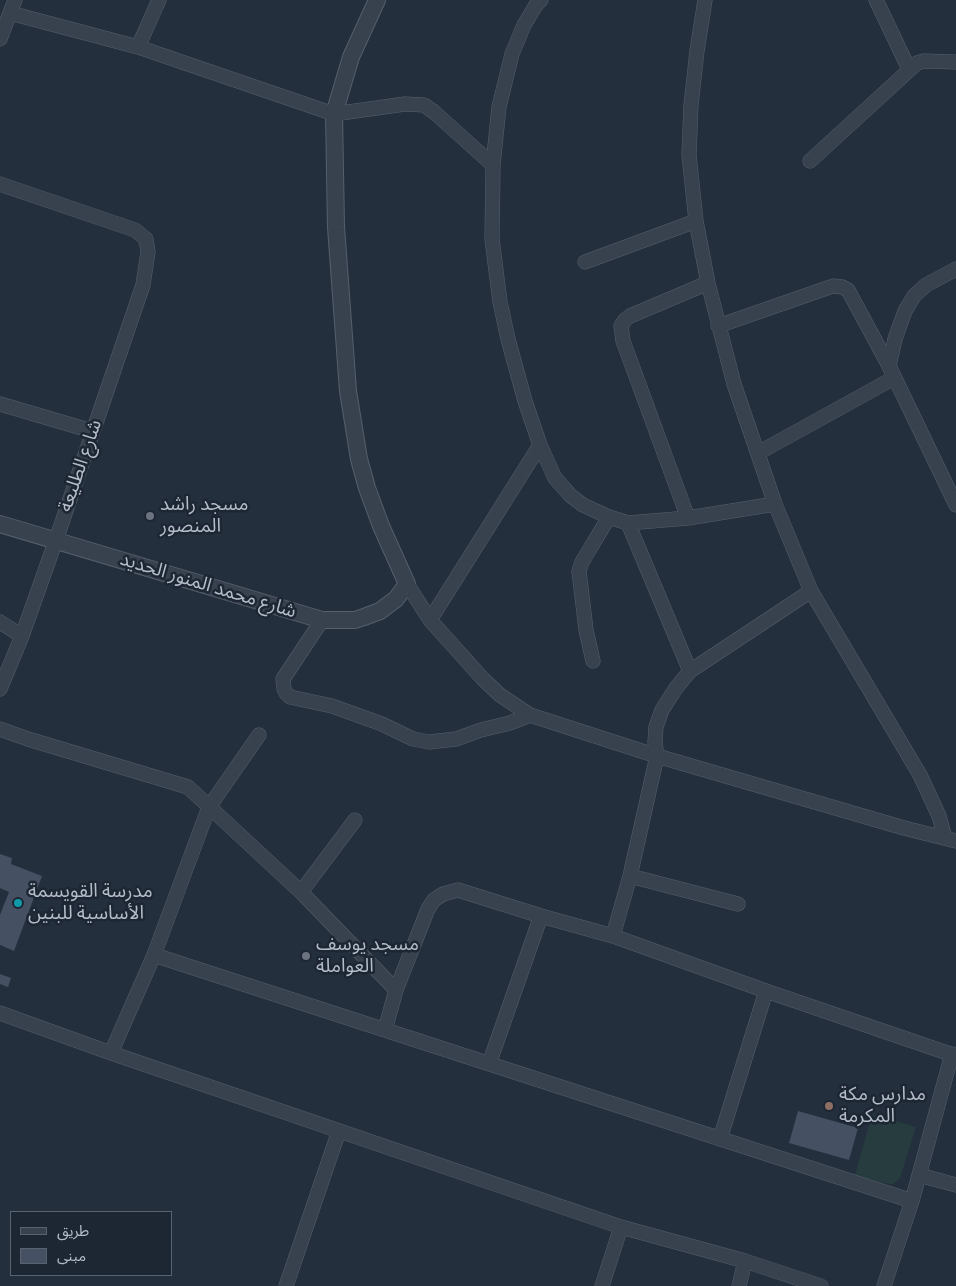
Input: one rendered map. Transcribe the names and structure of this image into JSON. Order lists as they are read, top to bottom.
{
  "streets": {
    "street": ["شارع الطليعة", "شارع محمد المنور الحديد"]
  },
  "crossings": [
    ["شارع الطليعة", "شارع محمد المنور الحديد"]
  ],
  "places": [
    "مسجد راشد المنصور",
    "مدرسة القويسمة الأساسية للبنين",
    "مسجد يوسف العواملة",
    "مدارس مكة المكرمة"
  ],
  "legend": ["طريق", "مبنى"]
}
